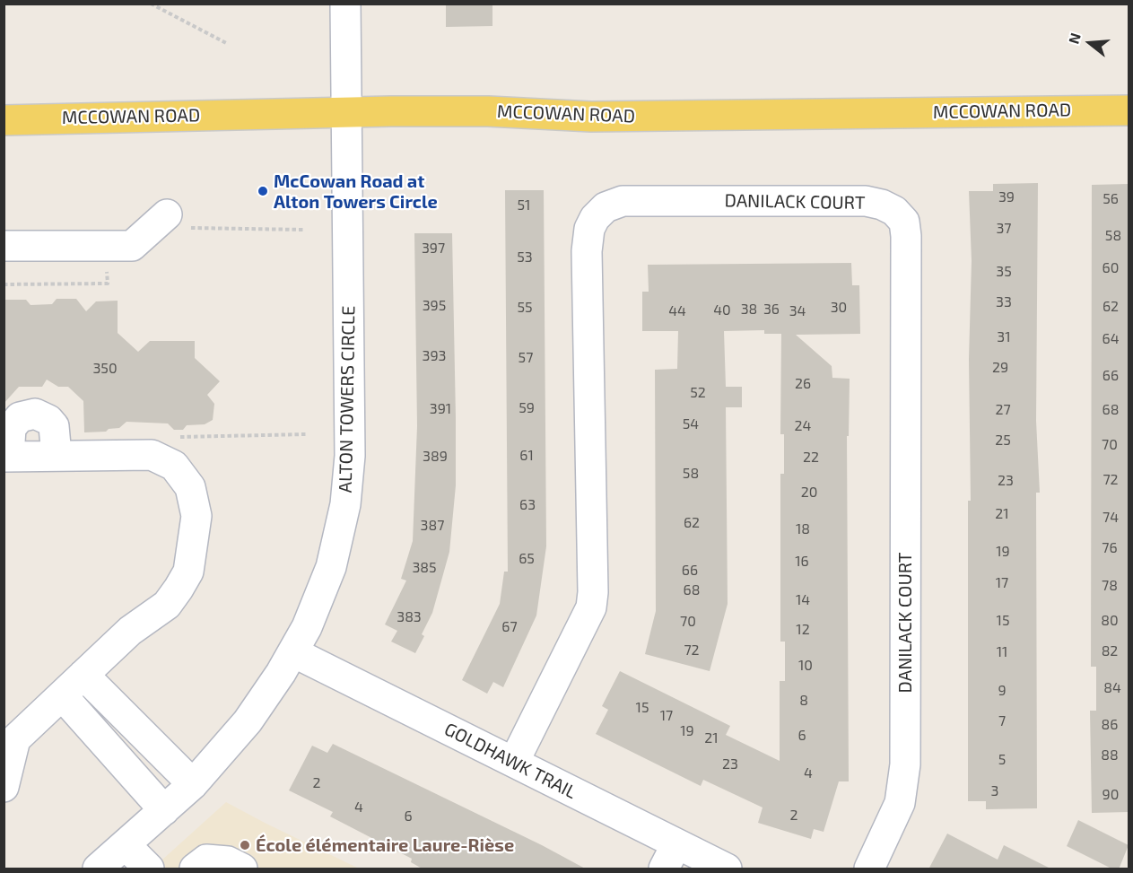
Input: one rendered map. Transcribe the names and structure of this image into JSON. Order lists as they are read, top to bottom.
{
  "streets": {
    "main road": ["MCCOWAN ROAD"],
    "street": ["DANILACK COURT", "ALTON TOWERS CIRCLE", "GOLDHAWK TRAIL"]
  },
  "crossings": [
    ["MCCOWAN ROAD", "ALTON TOWERS CIRCLE"],
    ["DANILACK COURT", "GOLDHAWK TRAIL"],
    ["ALTON TOWERS CIRCLE", "GOLDHAWK TRAIL"]
  ],
  "places": ["McCowan Road at Alton Towers Circle", "École élémentaire Laure-Rièse"],
  "house_numbers": [
    "39",
    "56",
    "51",
    "37",
    "58",
    "397",
    "53",
    "60",
    "35",
    "33",
    "395",
    "62",
    "55",
    "30",
    "38",
    "36",
    "40",
    "44",
    "34",
    "31",
    "64",
    "393",
    "57",
    "29",
    "350",
    "66",
    "26",
    "52",
    "59",
    "391",
    "27",
    "68",
    "54",
    "24",
    "25",
    "70",
    "61",
    "389",
    "22",
    "58",
    "72",
    "23",
    "20",
    "63",
    "21",
    "74",
    "62",
    "387",
    "18",
    "76",
    "19",
    "65",
    "16",
    "385",
    "66",
    "17",
    "78",
    "68",
    "14",
    "383",
    "15",
    "80",
    "70",
    "67",
    "12",
    "72",
    "82",
    "11",
    "10",
    "84",
    "9",
    "8",
    "15",
    "17",
    "7",
    "86",
    "19",
    "6",
    "21",
    "88",
    "5",
    "23",
    "4",
    "2",
    "3",
    "90",
    "4",
    "2",
    "6"
  ],
  "north": "left"
}
